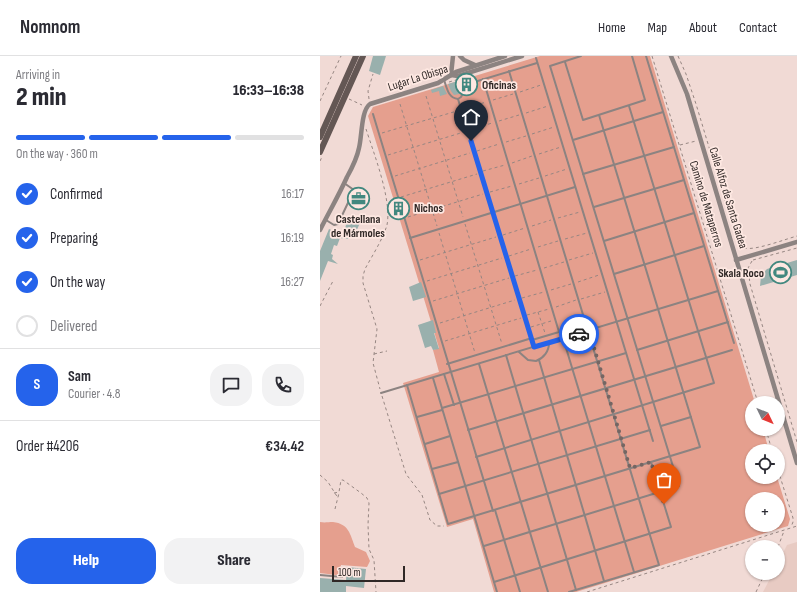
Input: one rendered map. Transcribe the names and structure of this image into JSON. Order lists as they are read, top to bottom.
{
  "streets": {
    "street": ["Lugar La Obispa", "Calle Alfoz de Santa Gadea"],
    "path": ["Camino de Mataperros"]
  },
  "places": {
    "building": ["Oficinas", "Nichos"],
    "office": ["Castellana de Mármoles"],
    "sports": ["Skala Roco"]
  },
  "scale_bar": "100 m",
  "north": "bottom right",
  "page": {
    "header": "Nomnom",
    "nav": [
      "Home",
      "Map",
      "About",
      "Contact"
    ],
    "heading": ["2 min", "Arriving in", "16:33–16:38"],
    "panel": [
      "Sam",
      "Courier · 4.8",
      "Order #4206",
      "€34.42"
    ],
    "bar": "On the way · 360 m",
    "list": [
      ["Confirmed", "16:17"],
      ["Preparing", "16:19"],
      ["On the way", "16:27"],
      "Delivered"
    ],
    "round": "S",
    "map_buttons": ["+", "−"],
    "buttons": ["Help", "Share"],
    "scale": "100 m"
  }
}
